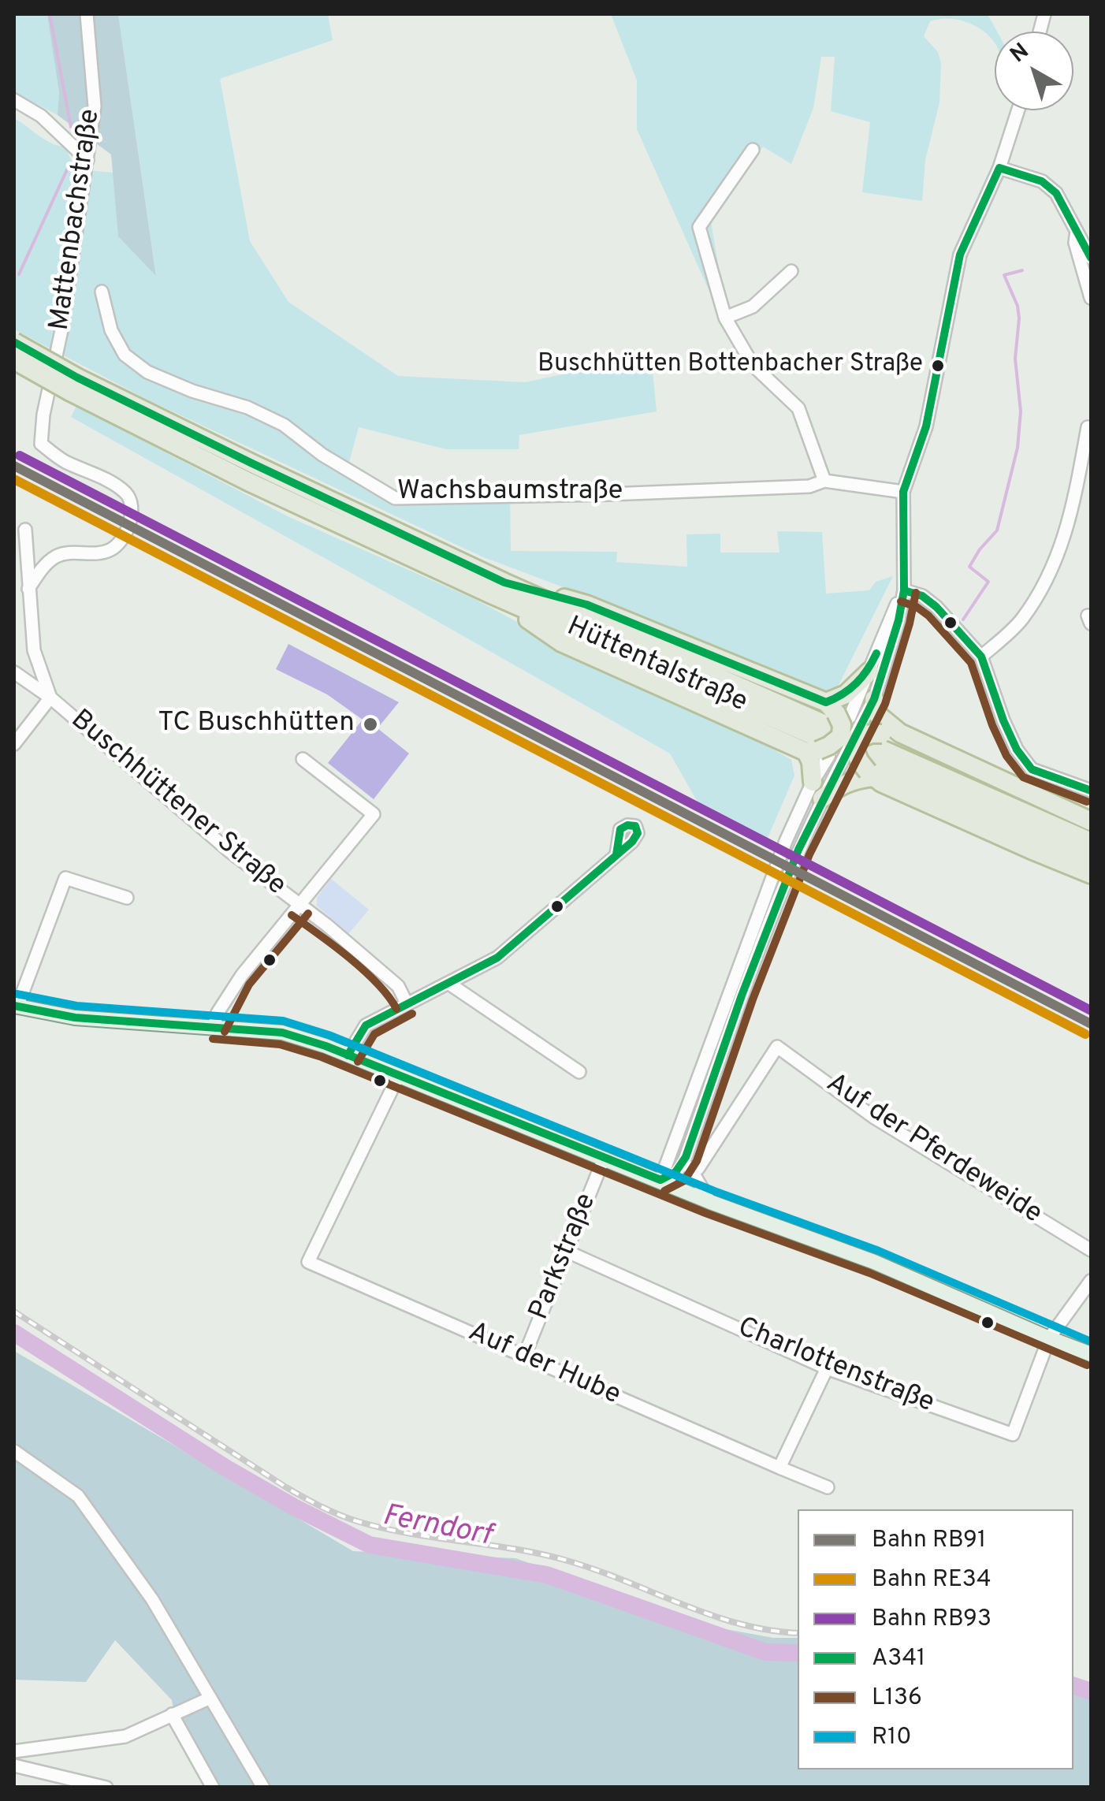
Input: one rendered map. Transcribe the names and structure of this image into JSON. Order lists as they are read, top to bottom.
{
  "streets": {
    "highway": ["Hüttentalstraße"],
    "street": [
      "Mattenbachstraße",
      "Wachsbaumstraße",
      "Buschhüttener Straße",
      "Auf der Pferdeweide",
      "Parkstraße",
      "Auf der Hube",
      "Charlottenstraße"
    ]
  },
  "crossings": [
    ["Parkstraße", "Auf der Hube"],
    ["Parkstraße", "Charlottenstraße"]
  ],
  "water": ["Ferndorf"],
  "places": ["Buschhütten Bottenbacher Straße", "TC Buschhütten"],
  "lines": [
    "transit line A341",
    "rail line RB93",
    "rail line RB91",
    "rail line RE34",
    "transit line L136",
    "transit line R10"
  ],
  "legend": [
    "Bahn RB91",
    "Bahn RE34",
    "Bahn RB93",
    "A341",
    "L136",
    "R10"
  ],
  "north": "top left"
}
